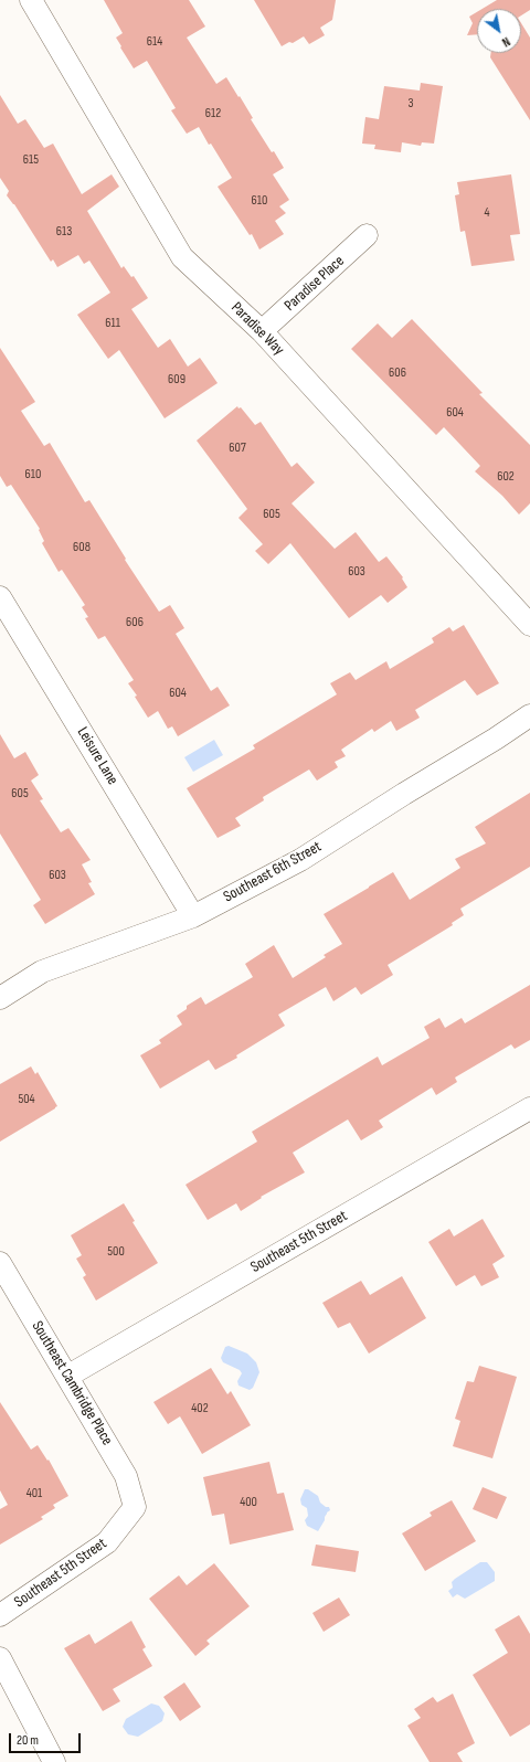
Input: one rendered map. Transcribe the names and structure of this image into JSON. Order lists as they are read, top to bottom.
{
  "streets": {
    "street": [
      "Paradise Place",
      "Paradise Way",
      "Leisure Lane",
      "Southeast 6th Street",
      "Southeast 5th Street",
      "Southeast Cambridge Place"
    ]
  },
  "crossings": [
    ["Paradise Place", "Paradise Way"],
    ["Leisure Lane", "Southeast 6th Street"],
    ["Southeast 5th Street", "Southeast Cambridge Place"]
  ],
  "house_numbers": [
    "614",
    "3",
    "612",
    "615",
    "610",
    "4",
    "613",
    "611",
    "606",
    "609",
    "604",
    "607",
    "610",
    "602",
    "605",
    "608",
    "603",
    "606",
    "604",
    "605",
    "603",
    "504",
    "500",
    "402",
    "401",
    "400"
  ],
  "scale_bar": "20 m",
  "north": "bottom right"
}
